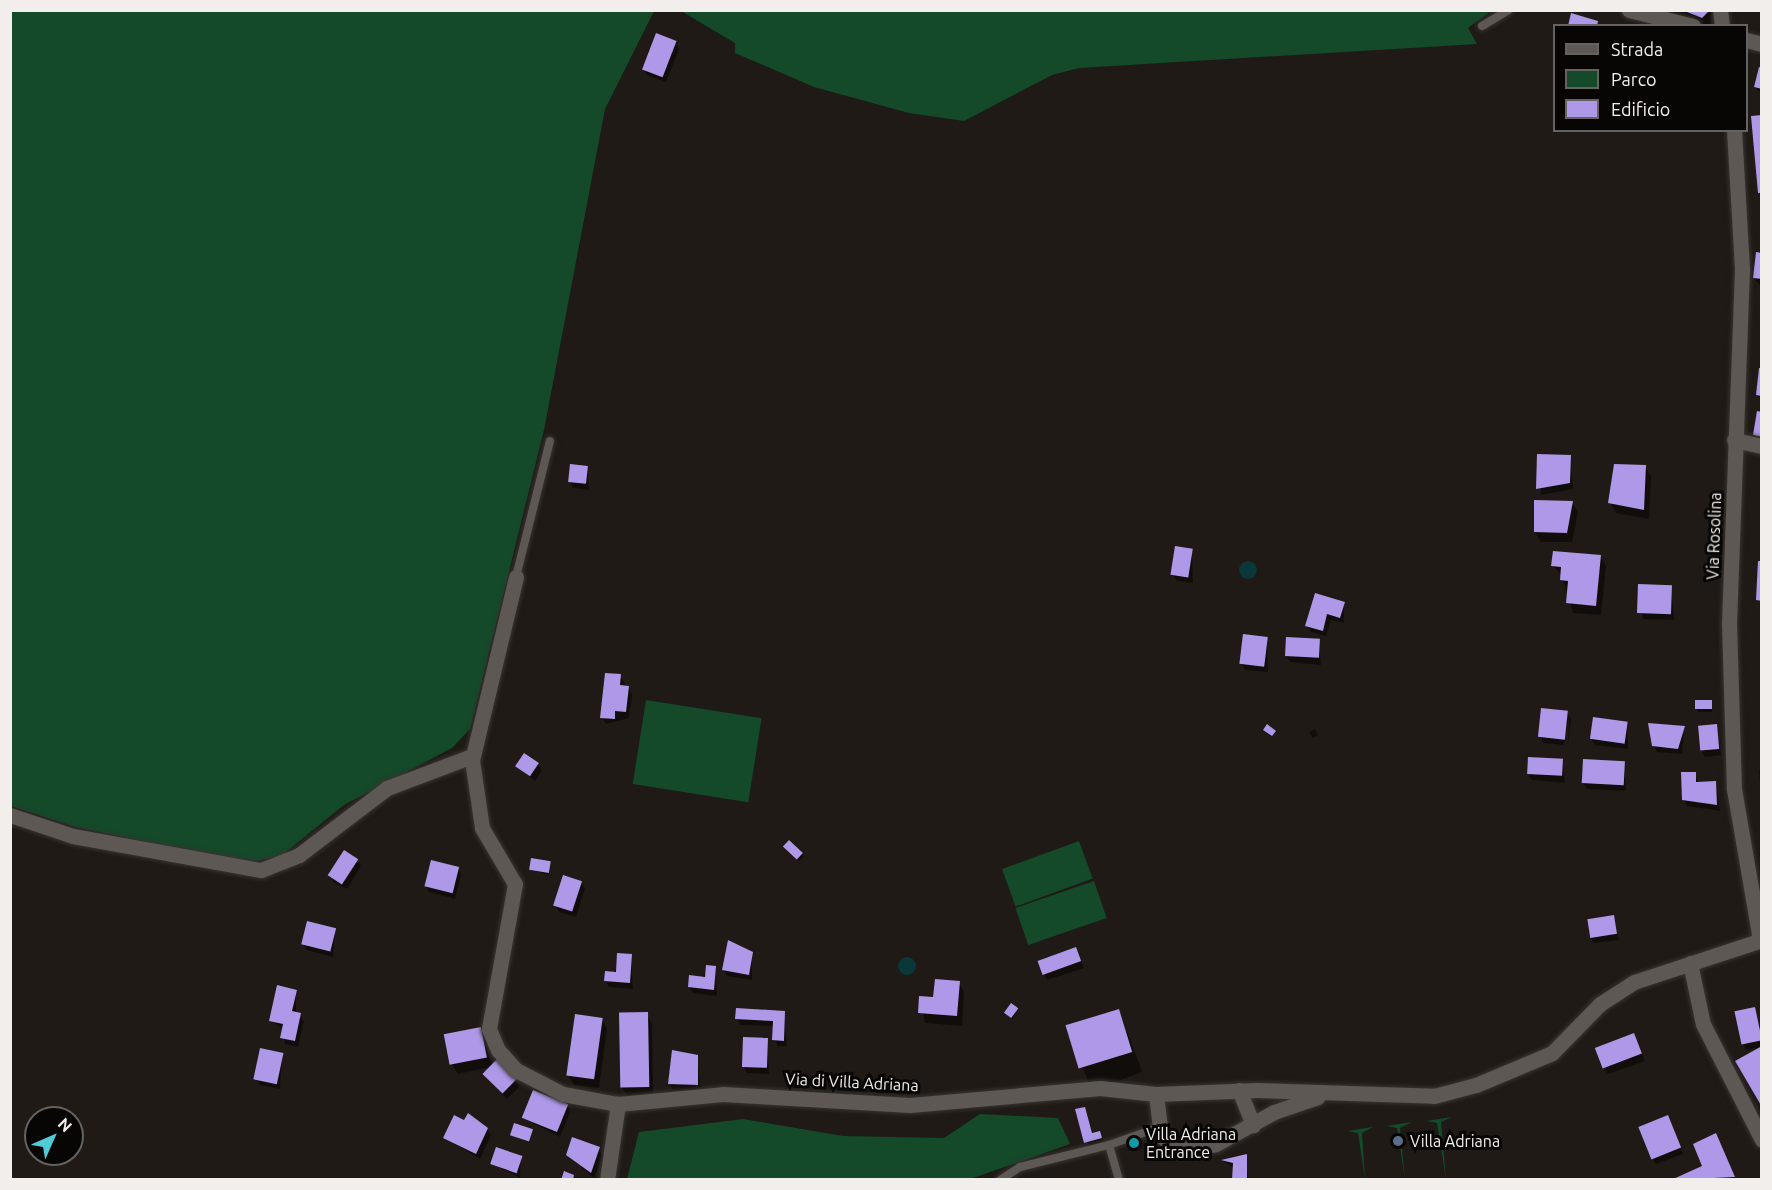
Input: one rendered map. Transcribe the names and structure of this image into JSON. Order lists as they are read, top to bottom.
{
  "streets": {
    "street": ["Via Rosolina", "Via di Villa Adriana"]
  },
  "crossings": [
    ["Via Rosolina", "Via di Villa Adriana"]
  ],
  "places": ["Villa Adriana", "Villa Adriana Entrance"],
  "legend": ["Strada", "Parco", "Edificio"],
  "north": "top right"
}
